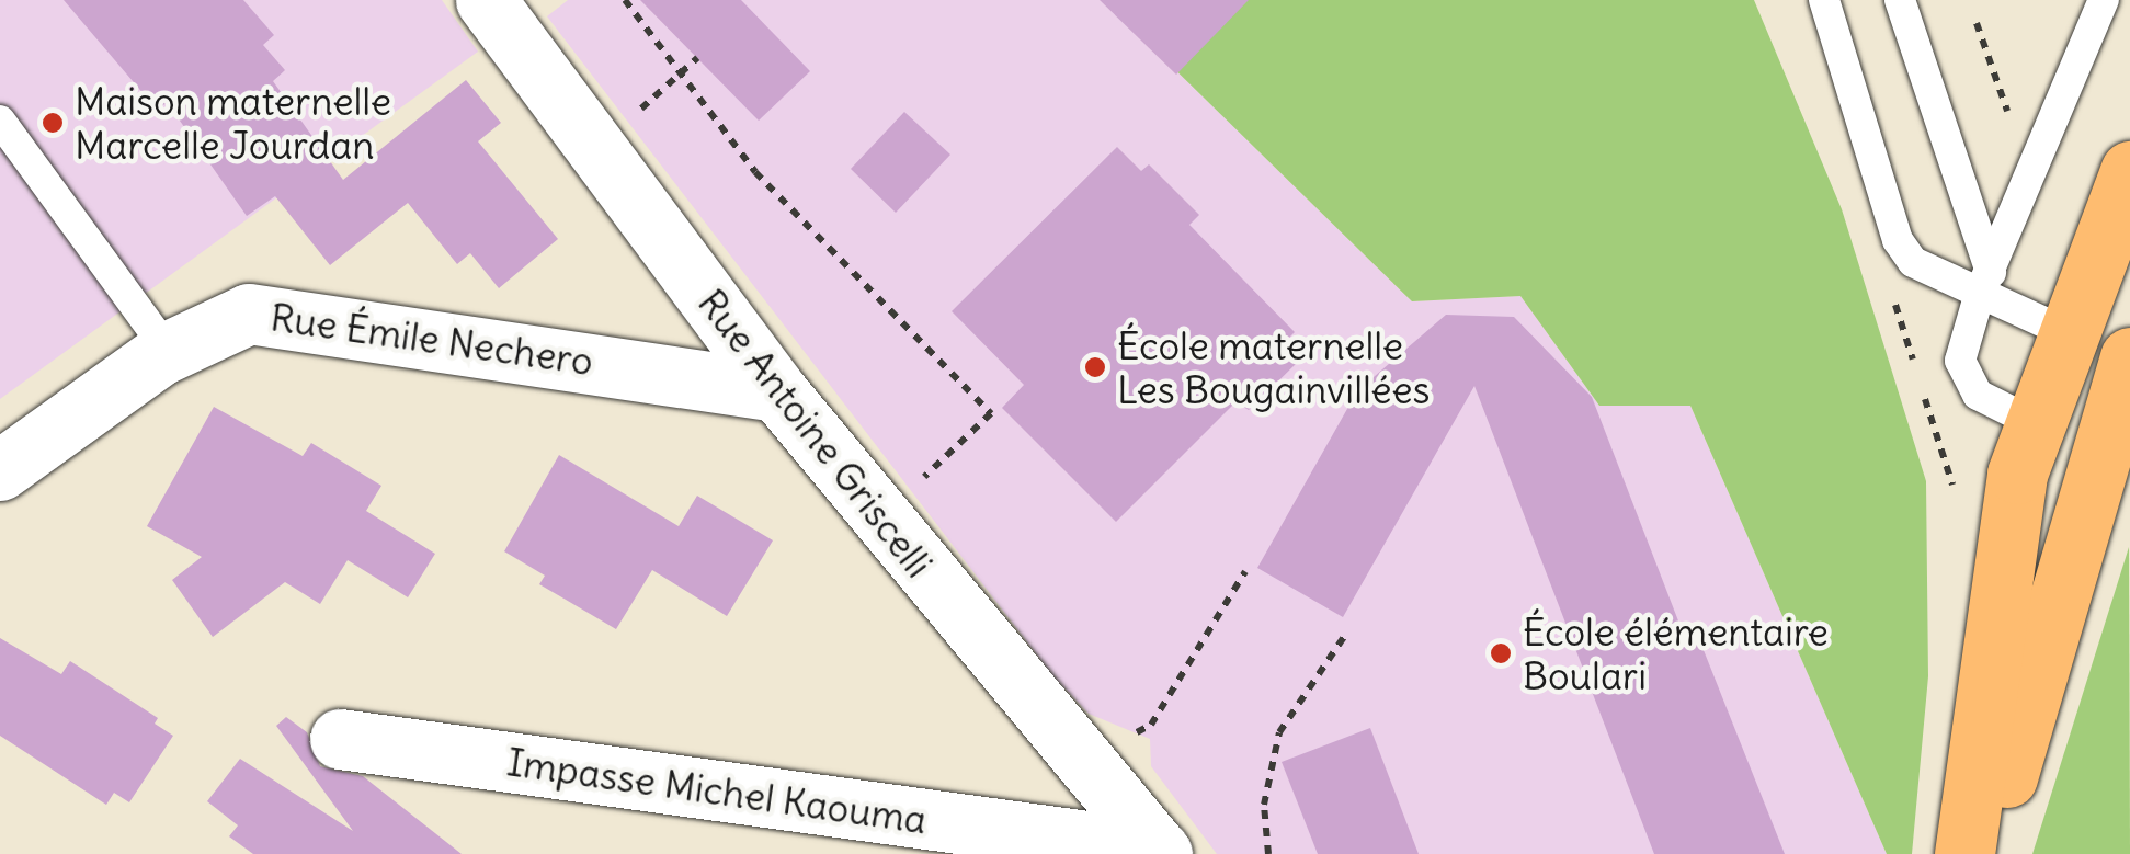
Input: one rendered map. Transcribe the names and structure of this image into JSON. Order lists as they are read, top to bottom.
{
  "streets": {
    "street": ["Rue Émile Nechero", "Rue Antoine Griscelli", "Impasse Michel Kaouma"]
  },
  "crossings": [
    ["Rue Émile Nechero", "Rue Antoine Griscelli"],
    ["Rue Antoine Griscelli", "Impasse Michel Kaouma"]
  ],
  "places": ["Maison maternelle Marcelle Jourdan", "École maternelle Les Bougainvillées", "École élémentaire Boulari"]
}
